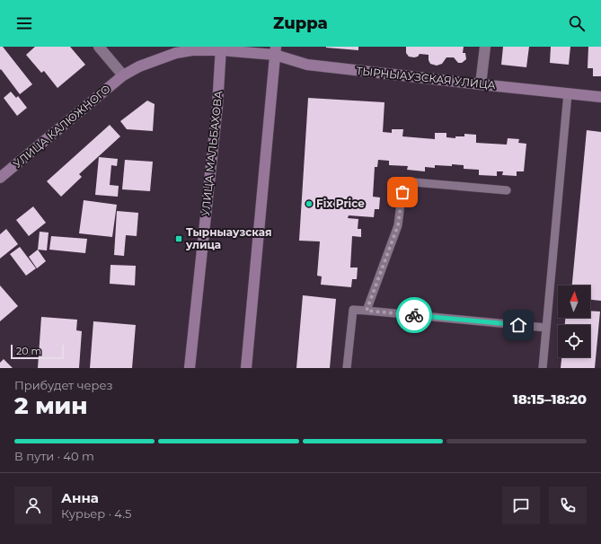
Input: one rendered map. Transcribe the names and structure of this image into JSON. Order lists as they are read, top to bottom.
{
  "streets": {
    "street": ["ТЫРНЫАУЗСКАЯ УЛИЦА", "УЛИЦА КАЛЮЖНОГО", "УЛИЦА МАЛЬБАХОВА"]
  },
  "crossings": [
    ["ТЫРНЫАУЗСКАЯ УЛИЦА", "УЛИЦА КАЛЮЖНОГО"],
    ["ТЫРНЫАУЗСКАЯ УЛИЦА", "УЛИЦА МАЛЬБАХОВА"]
  ],
  "places": {
    "other": ["Fix Price"],
    "transit": ["Тырныаузская улица"]
  },
  "scale_bar": "20 m",
  "north": "top",
  "page": {
    "header": "Zuppa",
    "scale": "20 m",
    "heading": ["2 мин", "Прибудет через", "18:15–18:20"],
    "panel": ["Анна", "Курьер · 4.5"],
    "bar": "В пути · 40 m"
  }
}
